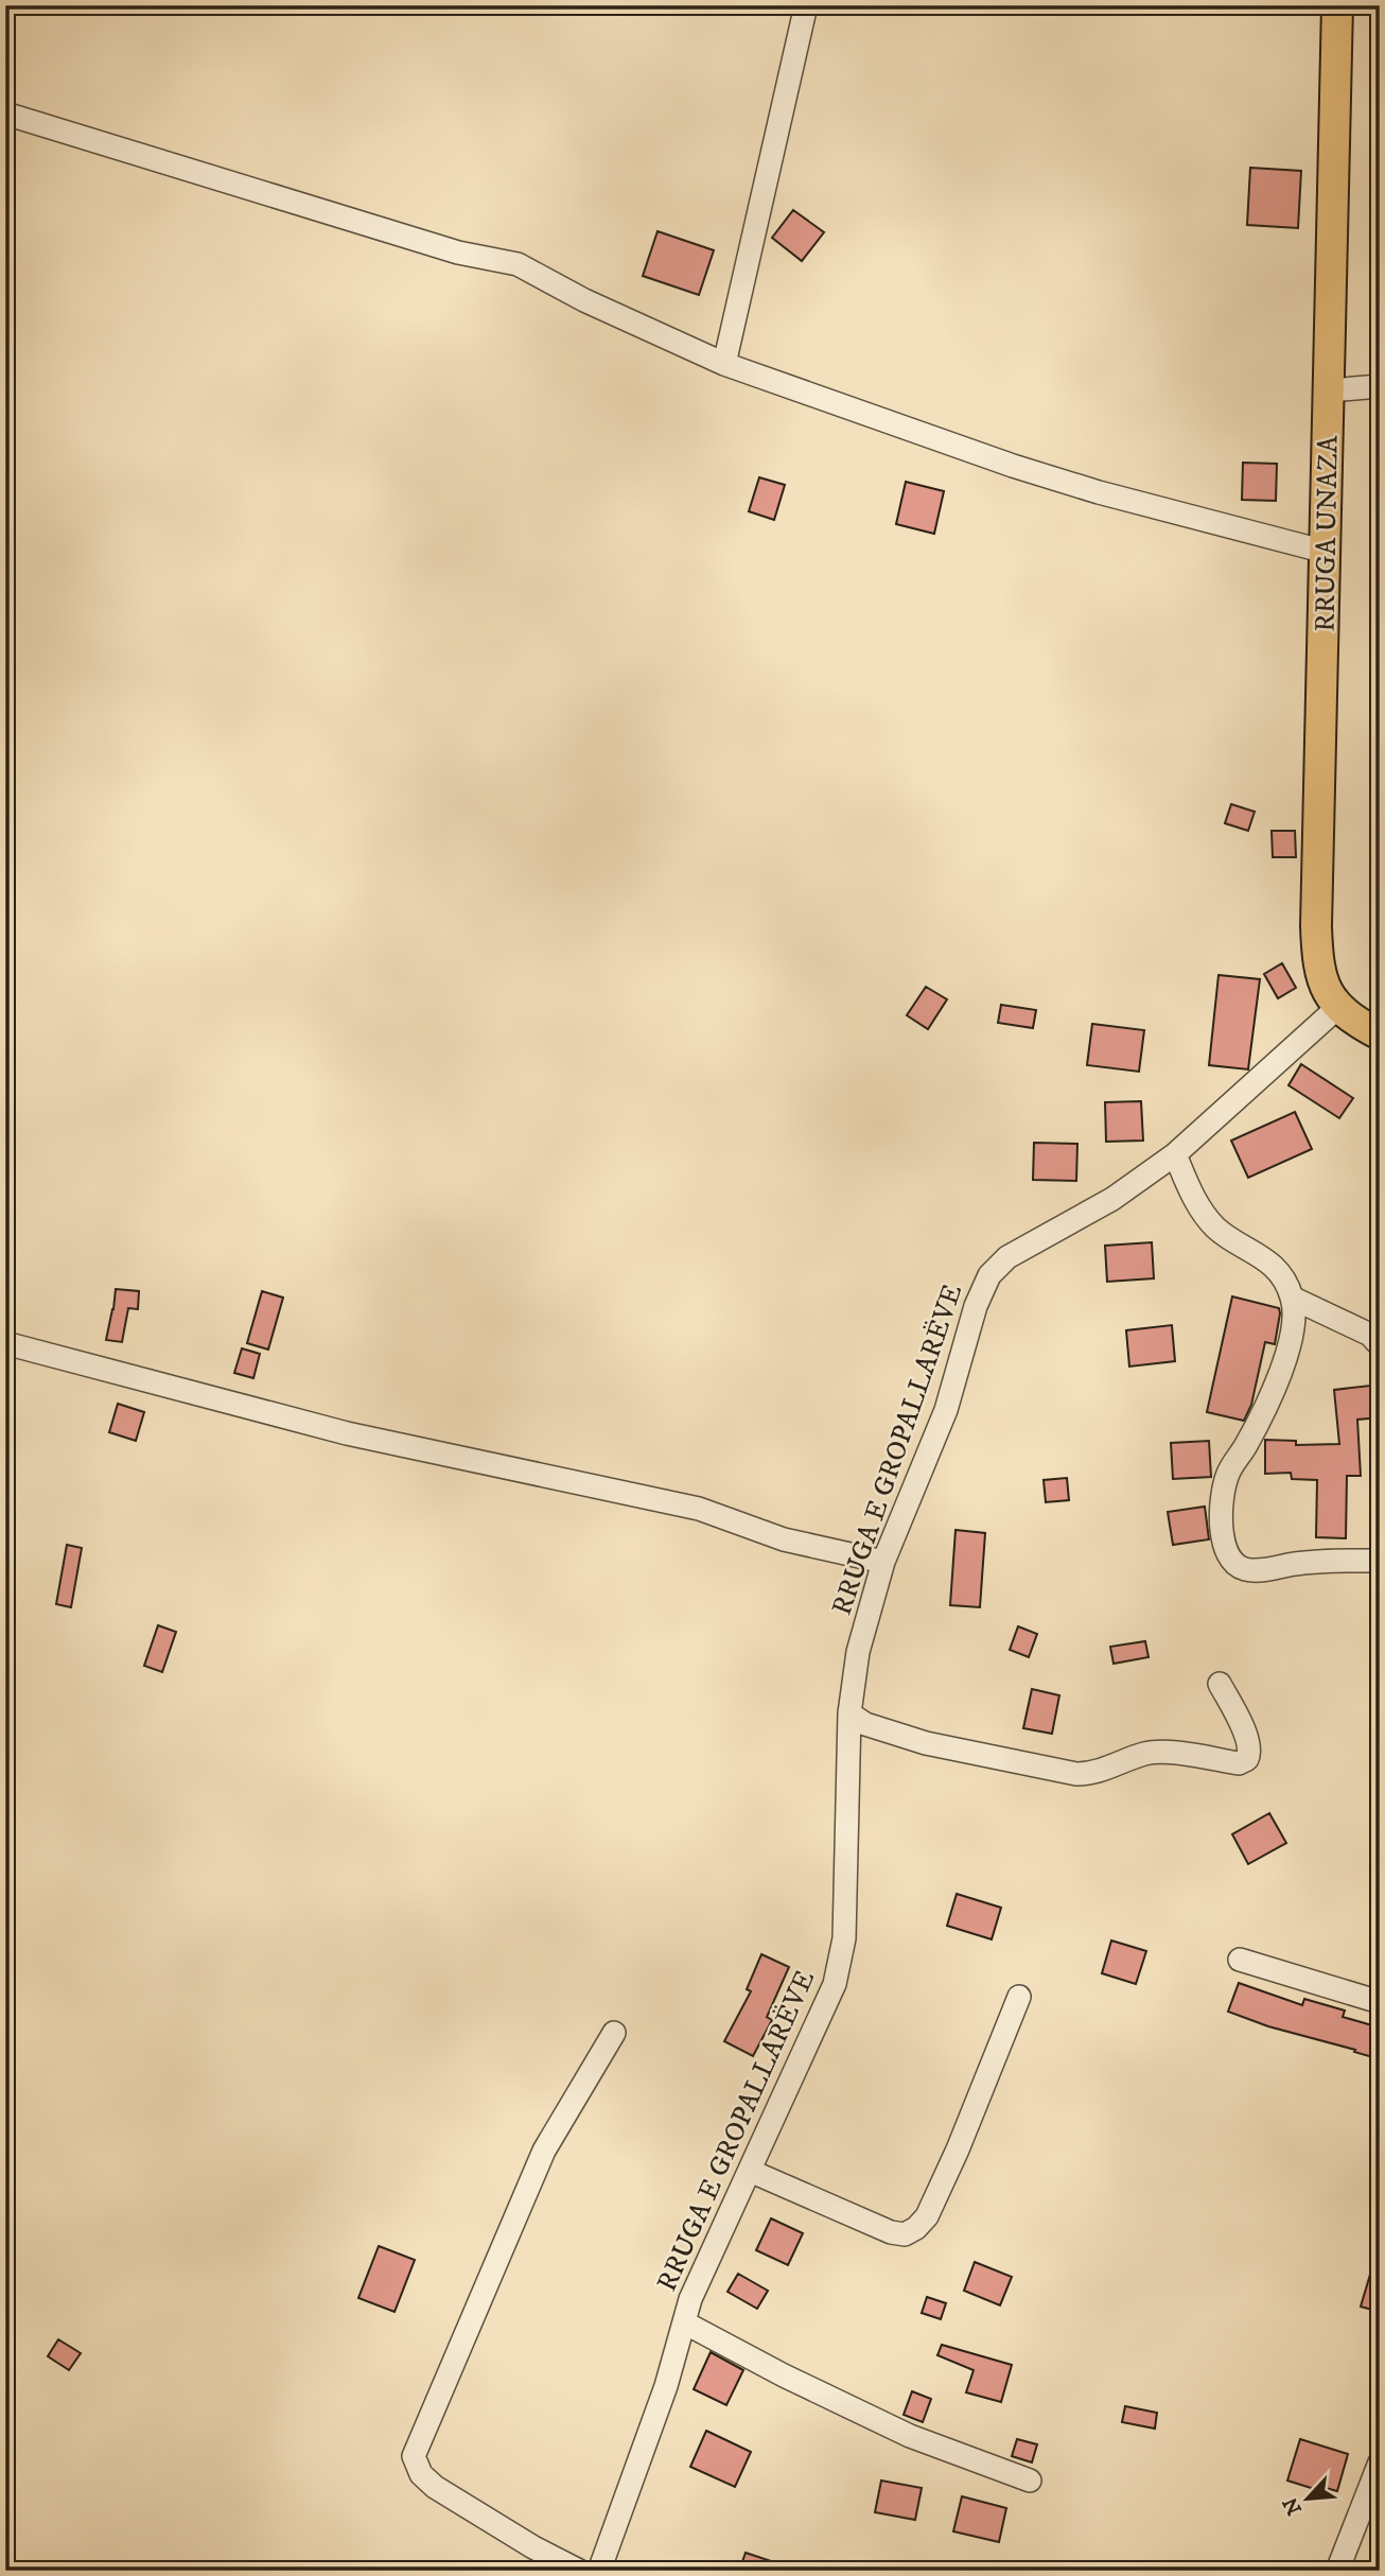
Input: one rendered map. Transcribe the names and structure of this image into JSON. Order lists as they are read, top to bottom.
{
  "streets": {
    "main road": ["RRUGA UNAZA"],
    "street": ["RRUGA E GROPALLARËVE"]
  },
  "crossings": [
    ["RRUGA UNAZA", "RRUGA E GROPALLARËVE"]
  ],
  "north": "bottom left"
}
